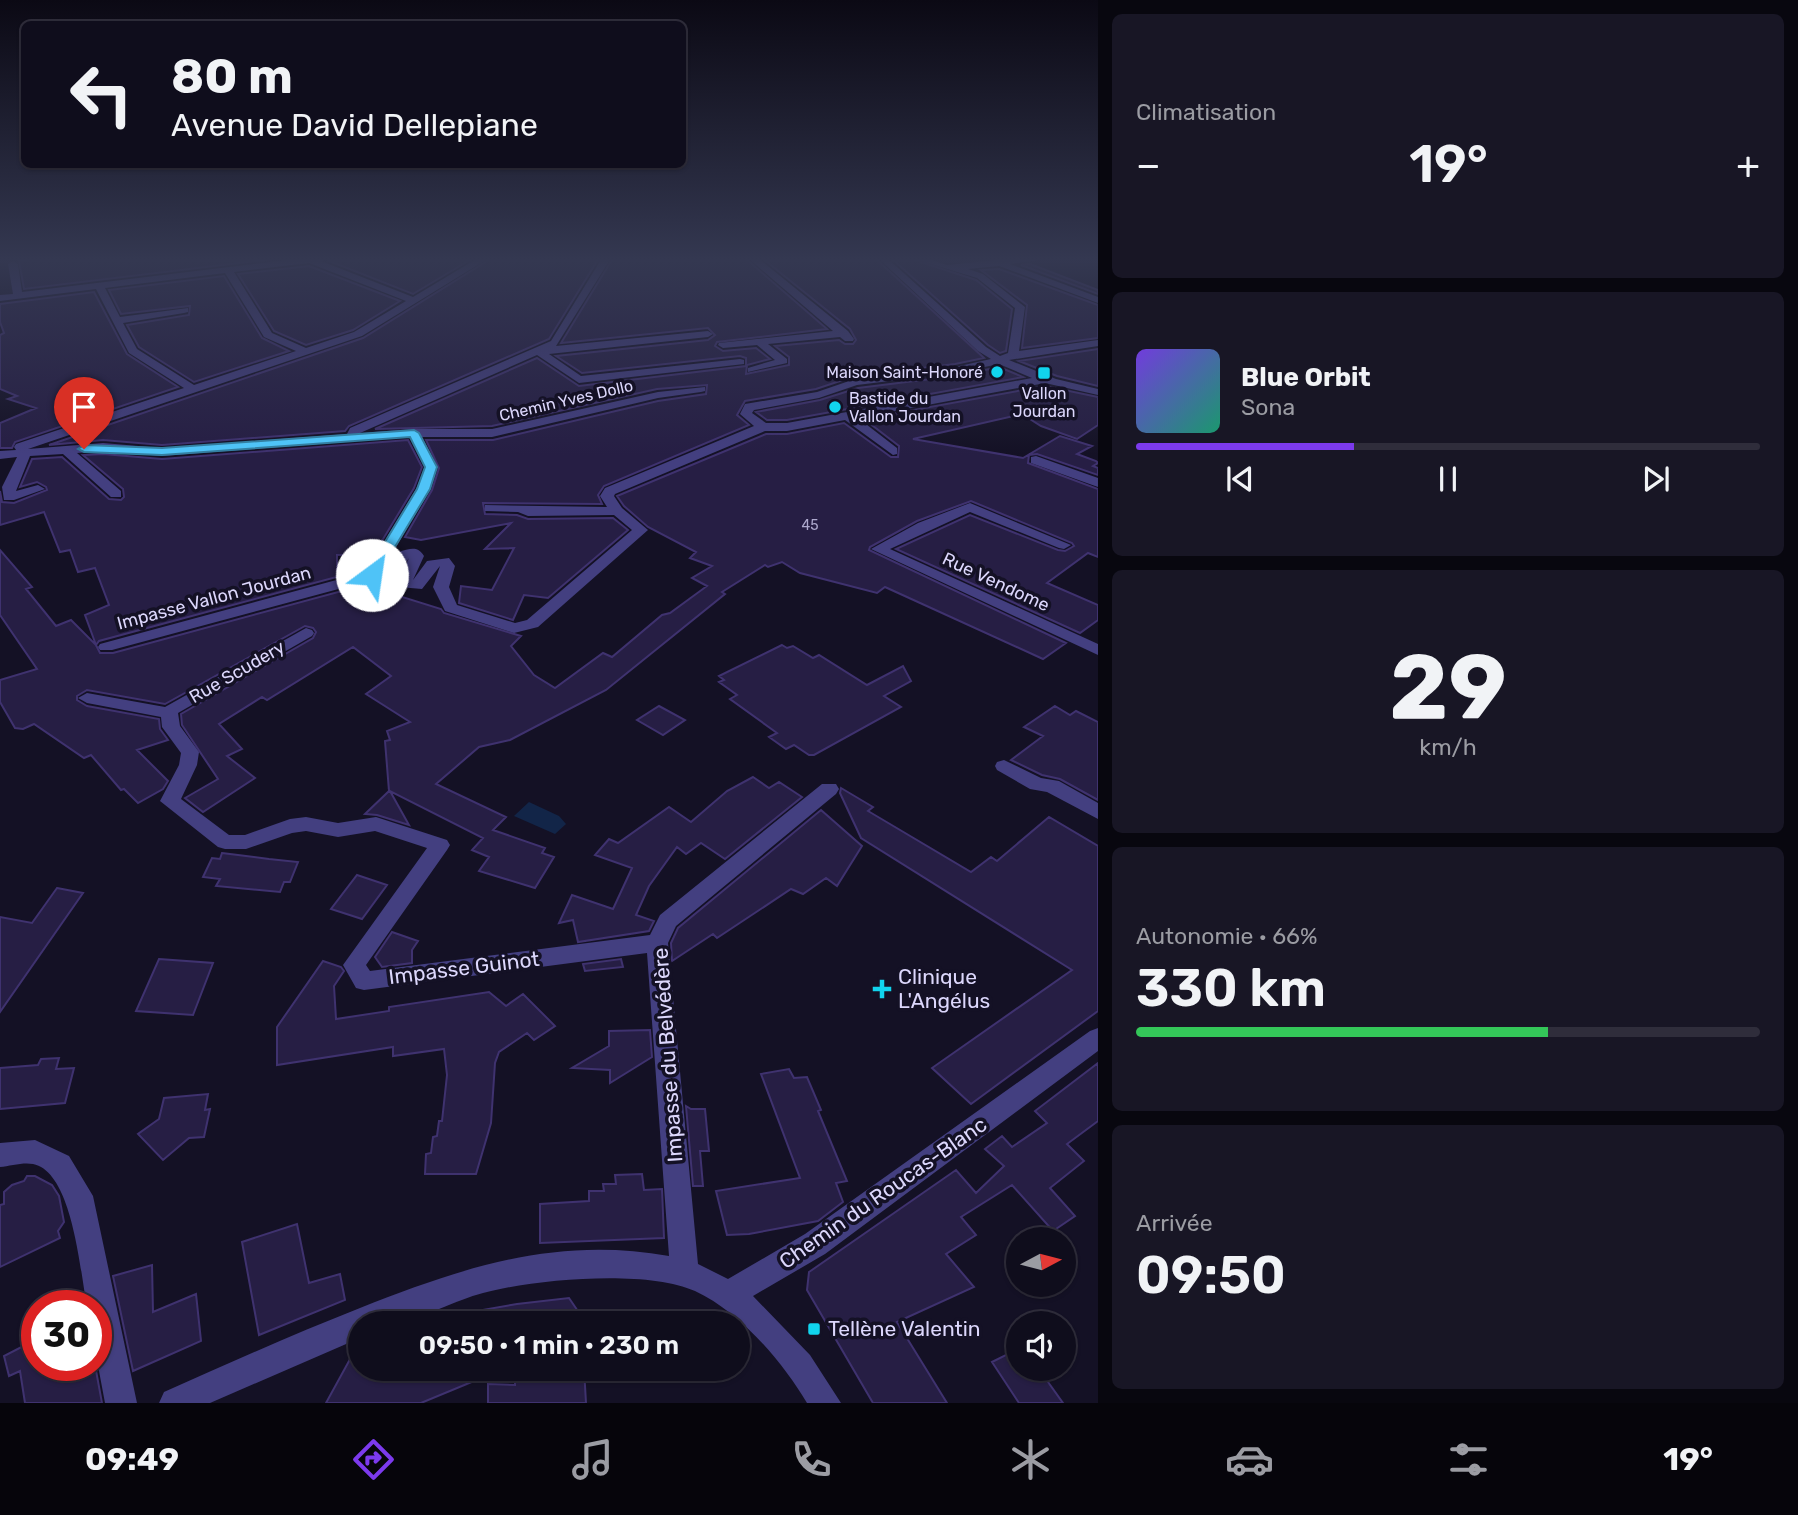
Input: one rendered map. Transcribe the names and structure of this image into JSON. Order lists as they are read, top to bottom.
{
  "streets": {
    "street": [
      "Chemin Yves Dollo",
      "Rue Vendome",
      "Impasse Vallon Jourdan",
      "Rue Scudery",
      "Impasse Guinot",
      "Impasse du Belvédère",
      "Chemin du Roucas-Blanc"
    ]
  },
  "crossings": [
    ["Rue Scudery", "Impasse Guinot"],
    ["Impasse Guinot", "Impasse du Belvédère"]
  ],
  "places": {
    "other": ["Maison Saint-Honoré", "Bastide du Vallon Jourdan"],
    "transit": ["Vallon Jourdan", "Tellène Valentin"],
    "health": ["Clinique L'Angélus"]
  },
  "house_numbers": ["45"],
  "north": "right",
  "page": {
    "tile": [
      "Climatisation",
      ["29", "km/h"],
      ["Autonomie · 66%", "330 km"],
      ["Arrivée", "09:50"]
    ],
    "turn": ["80 m", "Avenue David Dellepiane"],
    "heat": ["−", "19°", "+"],
    "song": ["Blue Orbit", "Sona"],
    "limit": "30",
    "trip": "09:50 · 1 min · 230 m",
    "tabs": ["09:49", "19°"]
  }
}
